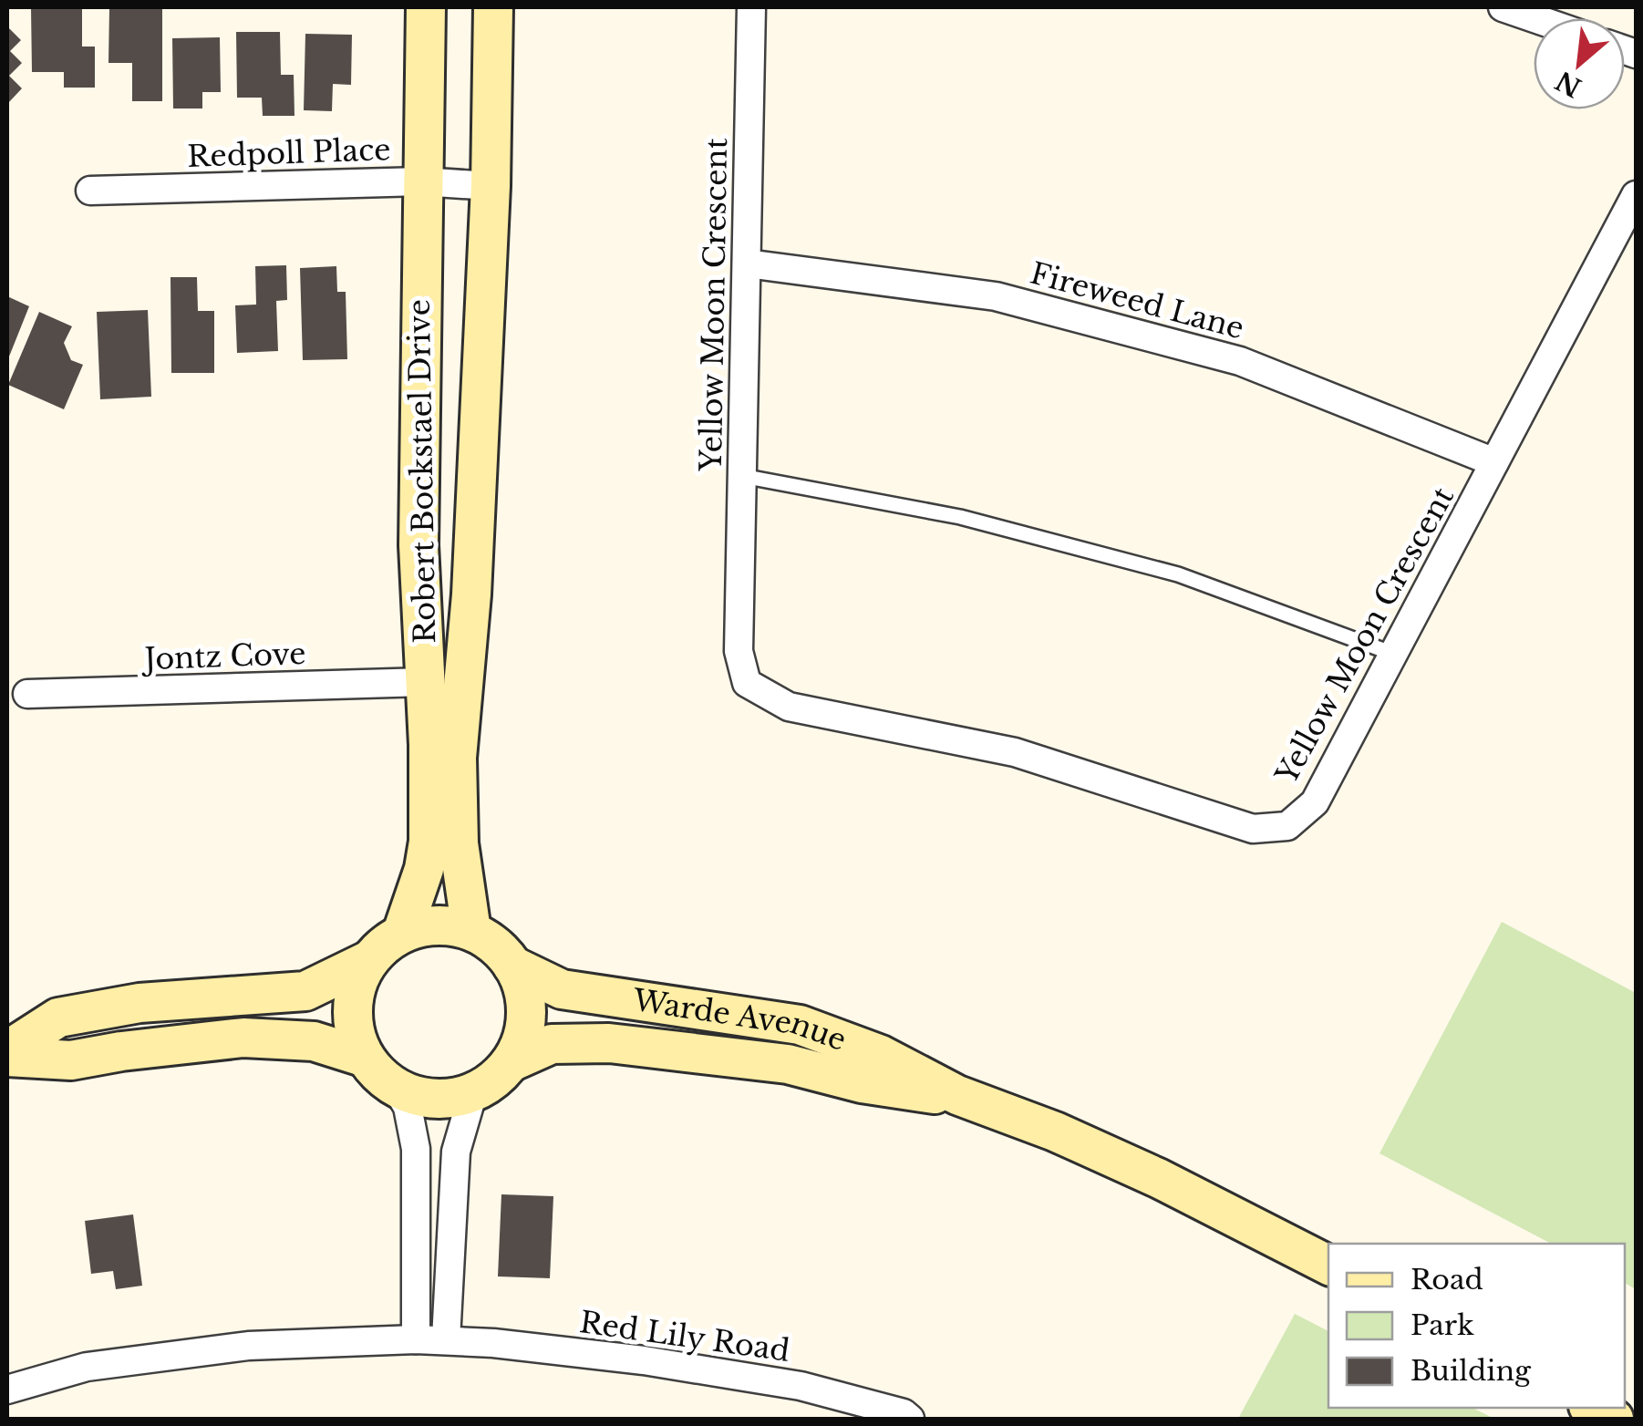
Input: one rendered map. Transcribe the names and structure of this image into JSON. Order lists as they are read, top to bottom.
{
  "streets": {
    "street": [
      "Redpoll Place",
      "Fireweed Lane",
      "Yellow Moon Crescent",
      "Robert Bockstael Drive",
      "Jontz Cove",
      "Warde Avenue",
      "Red Lily Road"
    ]
  },
  "crossings": [
    ["Redpoll Place", "Robert Bockstael Drive"],
    ["Fireweed Lane", "Yellow Moon Crescent"],
    ["Robert Bockstael Drive", "Jontz Cove"],
    ["Robert Bockstael Drive", "Warde Avenue"]
  ],
  "legend": ["Road", "Park", "Building"],
  "north": "bottom left"
}
